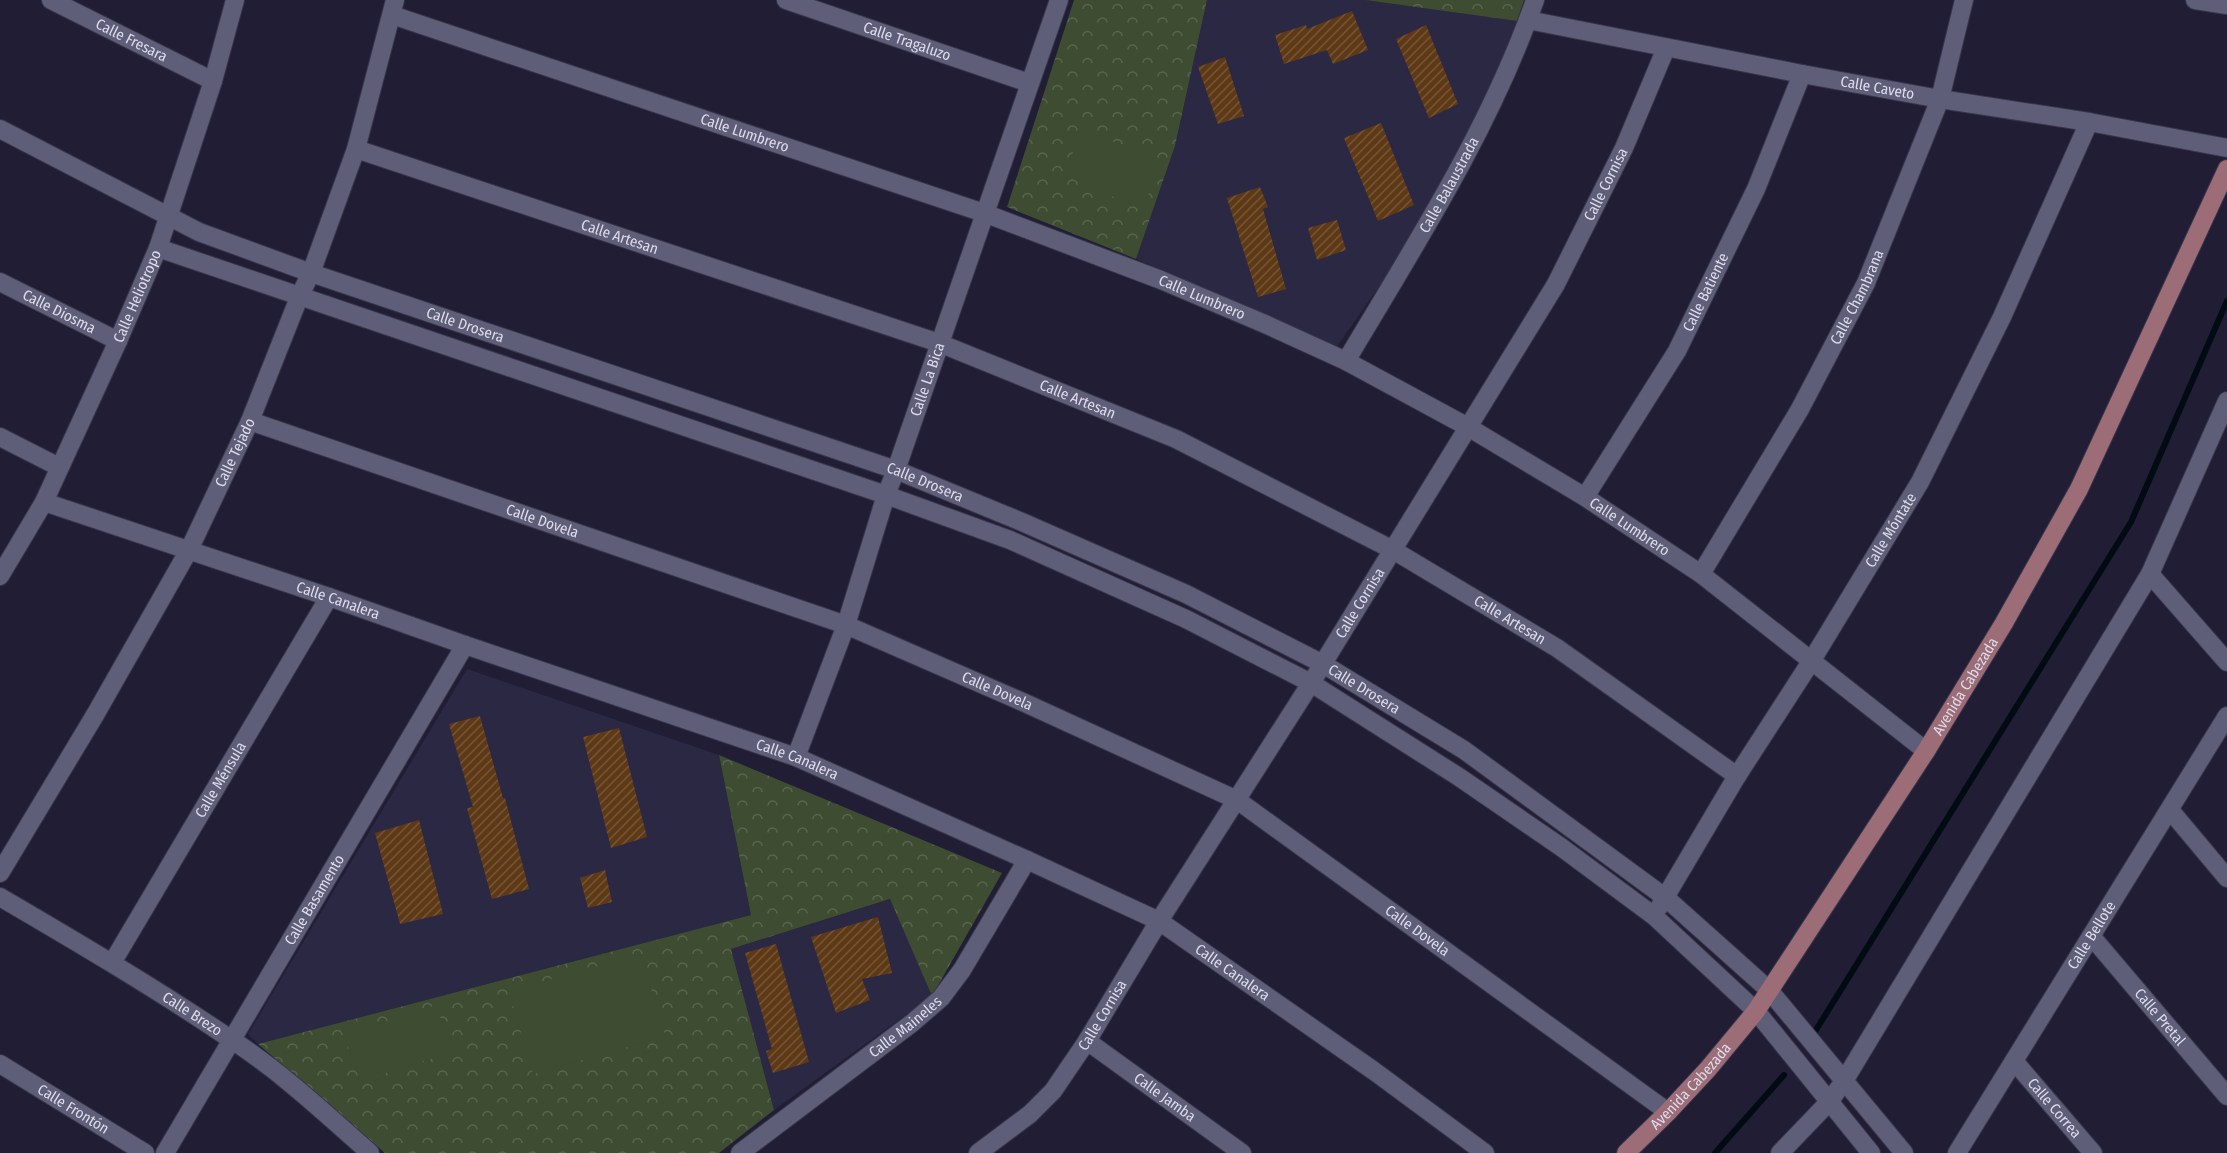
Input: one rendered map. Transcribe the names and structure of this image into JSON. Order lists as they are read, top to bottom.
{
  "streets": {
    "main road": ["Avenida Cabezada"],
    "street": [
      "Calle Fresara",
      "Calle Tragaluzo",
      "Calle Caveto",
      "Calle Lumbrero",
      "Calle Balaustrada",
      "Calle Cornisa",
      "Calle Artesan",
      "Calle Batiente",
      "Calle Heliotropo",
      "Calle Chambrana",
      "Calle Diosma",
      "Calle Drosera",
      "Calle La Bica",
      "Calle Tejado",
      "Calle Dovela",
      "Calle Móntate",
      "Calle Canalera",
      "Calle Ménsula",
      "Calle Basamento",
      "Calle Bellote",
      "Calle Brezo",
      "Calle Pretal",
      "Calle Maineles",
      "Calle Jamba",
      "Calle Correa",
      "Calle Frontón"
    ]
  },
  "crossings": [
    ["Calle Fresara", "Calle Heliotropo"],
    ["Calle Tragaluzo", "Calle La Bica"],
    ["Calle Caveto", "Calle Balaustrada"],
    ["Calle Caveto", "Calle Cornisa"],
    ["Calle Caveto", "Calle Batiente"],
    ["Calle Caveto", "Calle Chambrana"],
    ["Calle Caveto", "Calle Móntate"],
    ["Calle Lumbrero", "Calle Balaustrada"],
    ["Calle Lumbrero", "Calle Cornisa"],
    ["Calle Lumbrero", "Calle Batiente"],
    ["Calle Lumbrero", "Calle Chambrana"],
    ["Calle Lumbrero", "Calle La Bica"],
    ["Calle Lumbrero", "Calle Tejado"],
    ["Calle Lumbrero", "Calle Móntate"],
    ["Calle Lumbrero", "Avenida Cabezada"],
    ["Calle Cornisa", "Calle Artesan"],
    ["Calle Cornisa", "Calle Drosera"],
    ["Calle Cornisa", "Calle Dovela"],
    ["Calle Cornisa", "Calle Canalera"],
    ["Calle Cornisa", "Calle Jamba"],
    ["Calle Artesan", "Calle La Bica"],
    ["Calle Artesan", "Calle Tejado"],
    ["Calle Artesan", "Calle Móntate"],
    ["Calle Heliotropo", "Calle Diosma"],
    ["Calle Heliotropo", "Calle Drosera"],
    ["Calle Heliotropo", "Calle Canalera"],
    ["Calle Drosera", "Calle La Bica"],
    ["Calle Drosera", "Calle Tejado"],
    ["Calle Drosera", "Calle Móntate"],
    ["Calle Drosera", "Avenida Cabezada"],
    ["Calle La Bica", "Calle Dovela"],
    ["Calle La Bica", "Calle Canalera"],
    ["Calle Tejado", "Calle Dovela"],
    ["Calle Tejado", "Calle Canalera"],
    ["Calle Dovela", "Avenida Cabezada"],
    ["Calle Canalera", "Calle Ménsula"],
    ["Calle Canalera", "Calle Basamento"],
    ["Calle Canalera", "Calle Maineles"],
    ["Calle Ménsula", "Calle Brezo"],
    ["Calle Basamento", "Calle Brezo"],
    ["Calle Bellote", "Calle Pretal"],
    ["Calle Bellote", "Calle Correa"]
  ]
}
